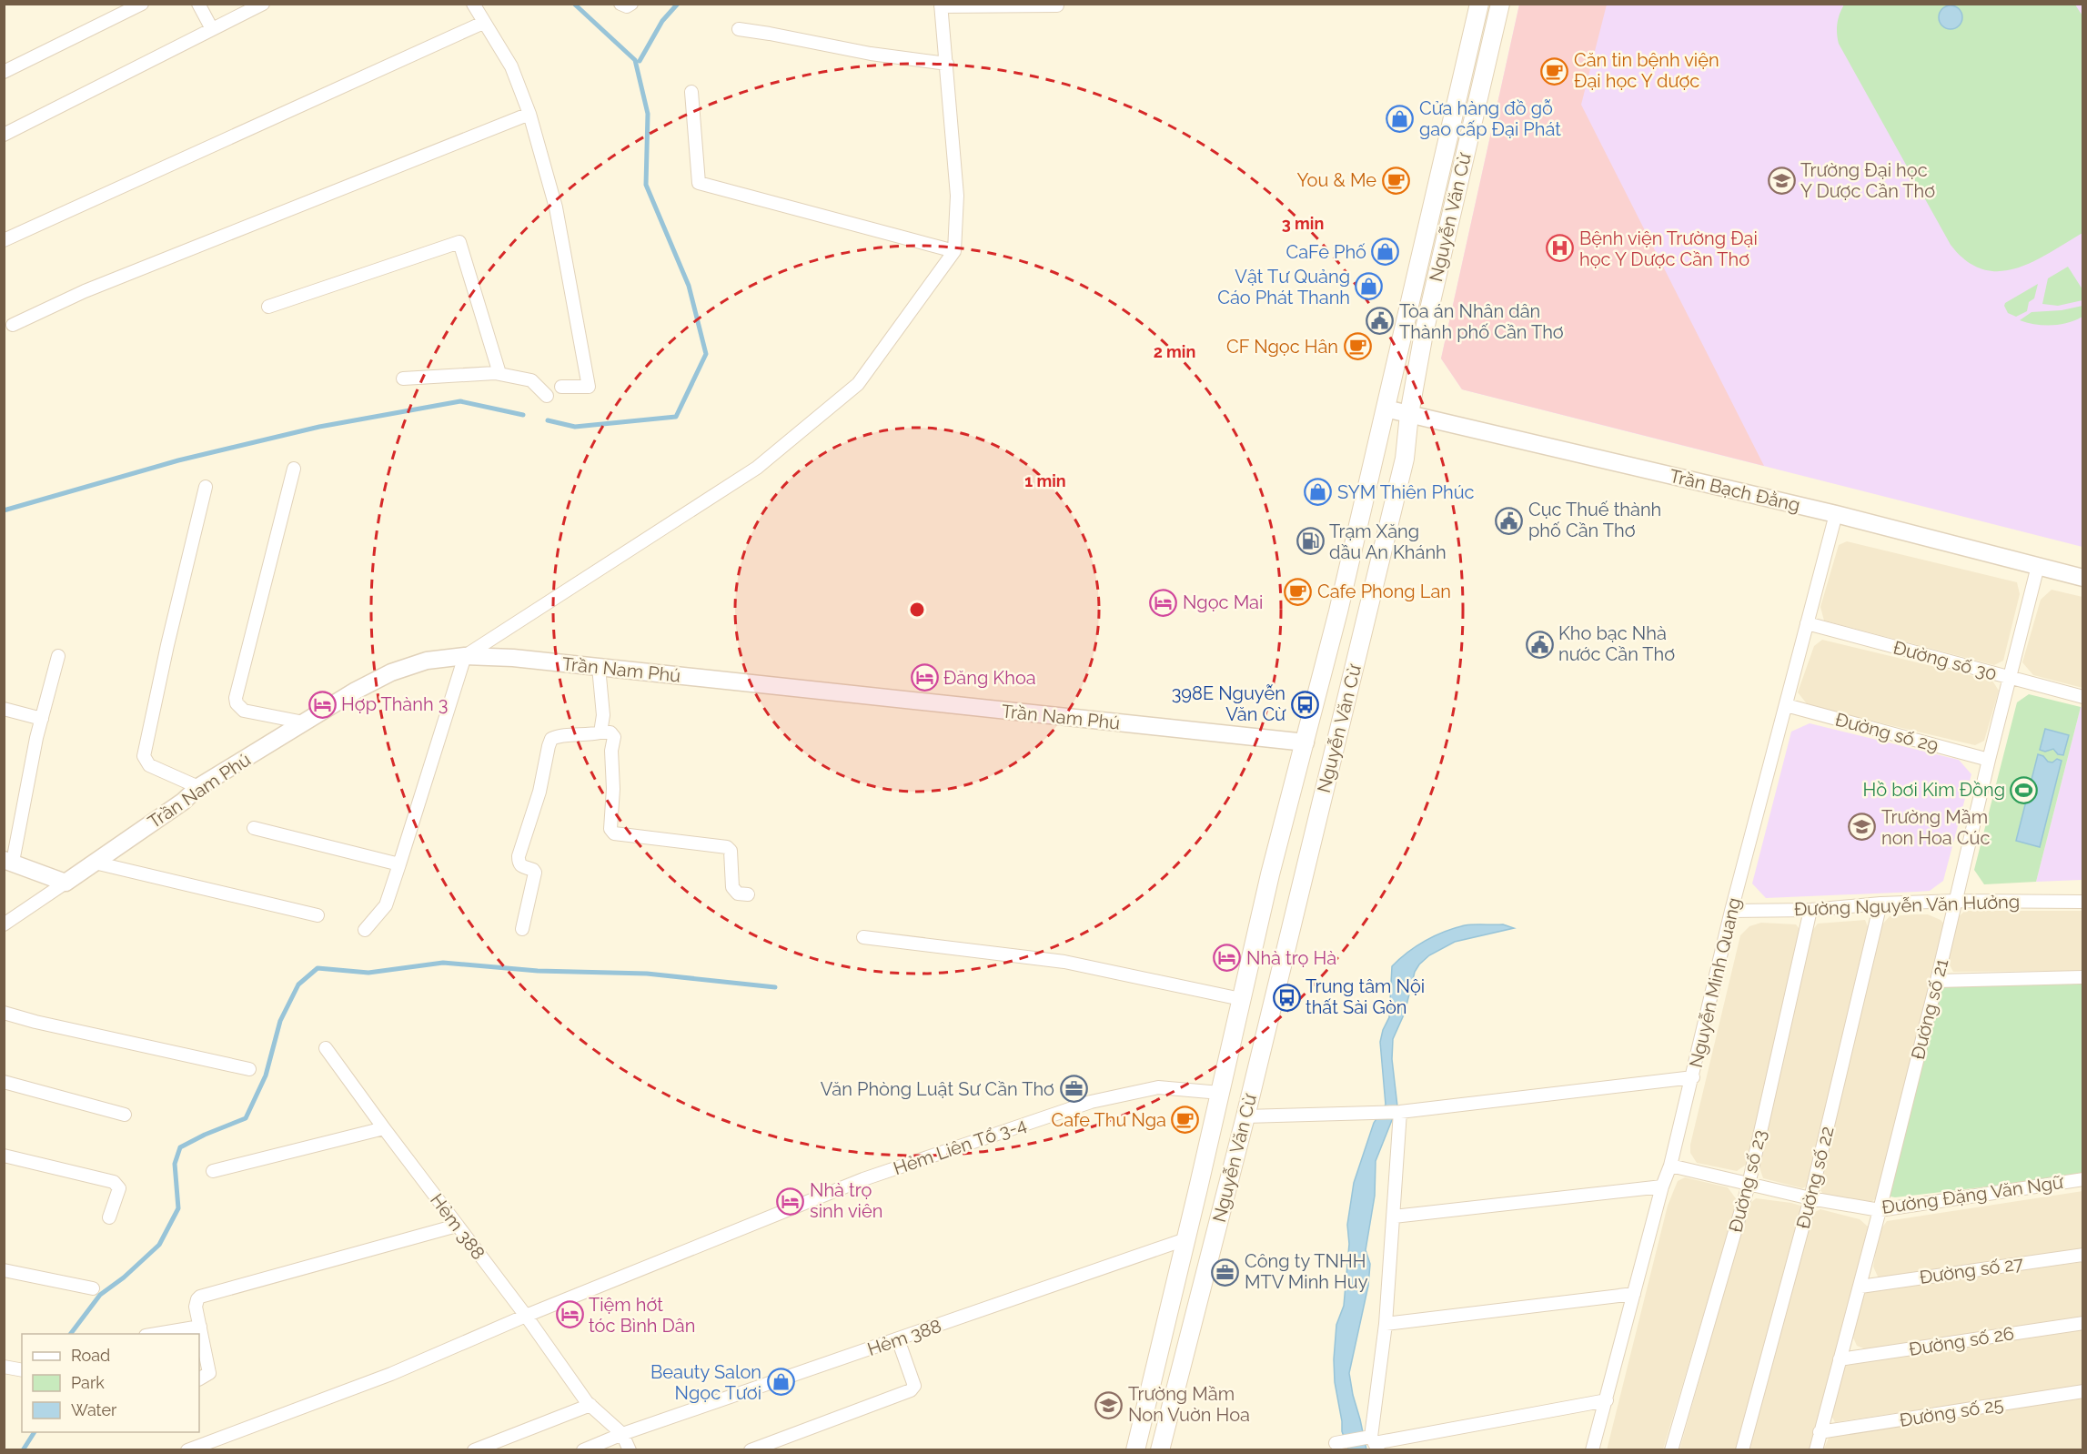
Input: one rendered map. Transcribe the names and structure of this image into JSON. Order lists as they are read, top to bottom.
{
  "streets": {
    "main road": ["Nguyễn Văn Cừ"],
    "street": [
      "Trần Bạch Đằng",
      "Đường số 30",
      "Trần Nam Phú",
      "Đường số 29",
      "Đường Nguyễn Văn Hưởng",
      "Nguyễn Minh Quang",
      "Đường số 21",
      "Hẻm Liên Tổ 3-4",
      "Đường số 22",
      "Đường số 23",
      "Đường Đặng Văn Ngữ",
      "Hẻm 388",
      "Đường số 27",
      "Đường số 26",
      "Đường số 25"
    ]
  },
  "crossings": [
    ["Nguyễn Văn Cừ", "Trần Bạch Đằng"],
    ["Nguyễn Văn Cừ", "Trần Nam Phú"],
    ["Nguyễn Văn Cừ", "Hẻm Liên Tổ 3-4"],
    ["Nguyễn Văn Cừ", "Hẻm 388"],
    ["Trần Bạch Đằng", "Nguyễn Minh Quang"],
    ["Trần Bạch Đằng", "Đường số 21"],
    ["Đường số 30", "Nguyễn Minh Quang"],
    ["Đường số 30", "Đường số 21"],
    ["Đường số 29", "Nguyễn Minh Quang"],
    ["Đường số 29", "Đường số 21"],
    ["Đường Nguyễn Văn Hưởng", "Nguyễn Minh Quang"],
    ["Đường Nguyễn Văn Hưởng", "Đường số 21"],
    ["Đường Nguyễn Văn Hưởng", "Đường số 22"],
    ["Đường Nguyễn Văn Hưởng", "Đường số 23"],
    ["Nguyễn Minh Quang", "Đường Đặng Văn Ngữ"],
    ["Đường số 21", "Đường Đặng Văn Ngữ"],
    ["Đường số 21", "Đường số 27"],
    ["Đường số 21", "Đường số 26"],
    ["Đường số 21", "Đường số 25"],
    ["Hẻm Liên Tổ 3-4", "Hẻm 388"],
    ["Đường số 22", "Đường Đặng Văn Ngữ"],
    ["Đường số 23", "Đường Đặng Văn Ngữ"]
  ],
  "places": {
    "cafe": [
      "Căn tin bệnh viện Đại học Y dược",
      "You & Me",
      "CF Ngọc Hân",
      "Cafe Phong Lan",
      "Cafe Thu Nga"
    ],
    "shop": [
      "Cửa hàng đồ gỗ gao cấp Đại Phát",
      "CaFe Phố",
      "Vật Tư Quảng Cáo Phát Thanh",
      "SYM Thiên Phúc",
      "Beauty Salon Ngọc Tươi"
    ],
    "school or university": ["Trường Đại học Y Dược Cần Thơ", "Trường Mầm non Hoa Cúc", "Trường Mầm Non Vuờn Hoa"],
    "hospital": ["Bệnh viện Trường Đại học Y Dược Cần Thơ"],
    "public building": ["Tòa án Nhân dân Thành phố Cần Thơ", "Cục Thuế thành phố Cần Thơ", "Kho bạc Nhà nước Cần Thơ"],
    "fuel station": ["Trạm Xăng dầu An Khánh"],
    "hotel": [
      "Ngọc Mai",
      "Đăng Khoa",
      "Hợp Thành 3",
      "Nhà trọ Hà",
      "Nhà trọ sinh viên",
      "Tiệm hớt tóc Bình Dân"
    ],
    "bus stop": ["398E Nguyễn Văn Cừ", "Trung tâm Nội thất Sài Gòn"],
    "sports": ["Hồ bơi Kim Đồng"],
    "office": ["Văn Phòng Luật Sư Cần Thơ", "Công ty TNHH MTV Minh Huy"]
  },
  "legend": ["Road", "Park", "Water"],
  "rings": ["3 min", "2 min", "1 min"]
}
